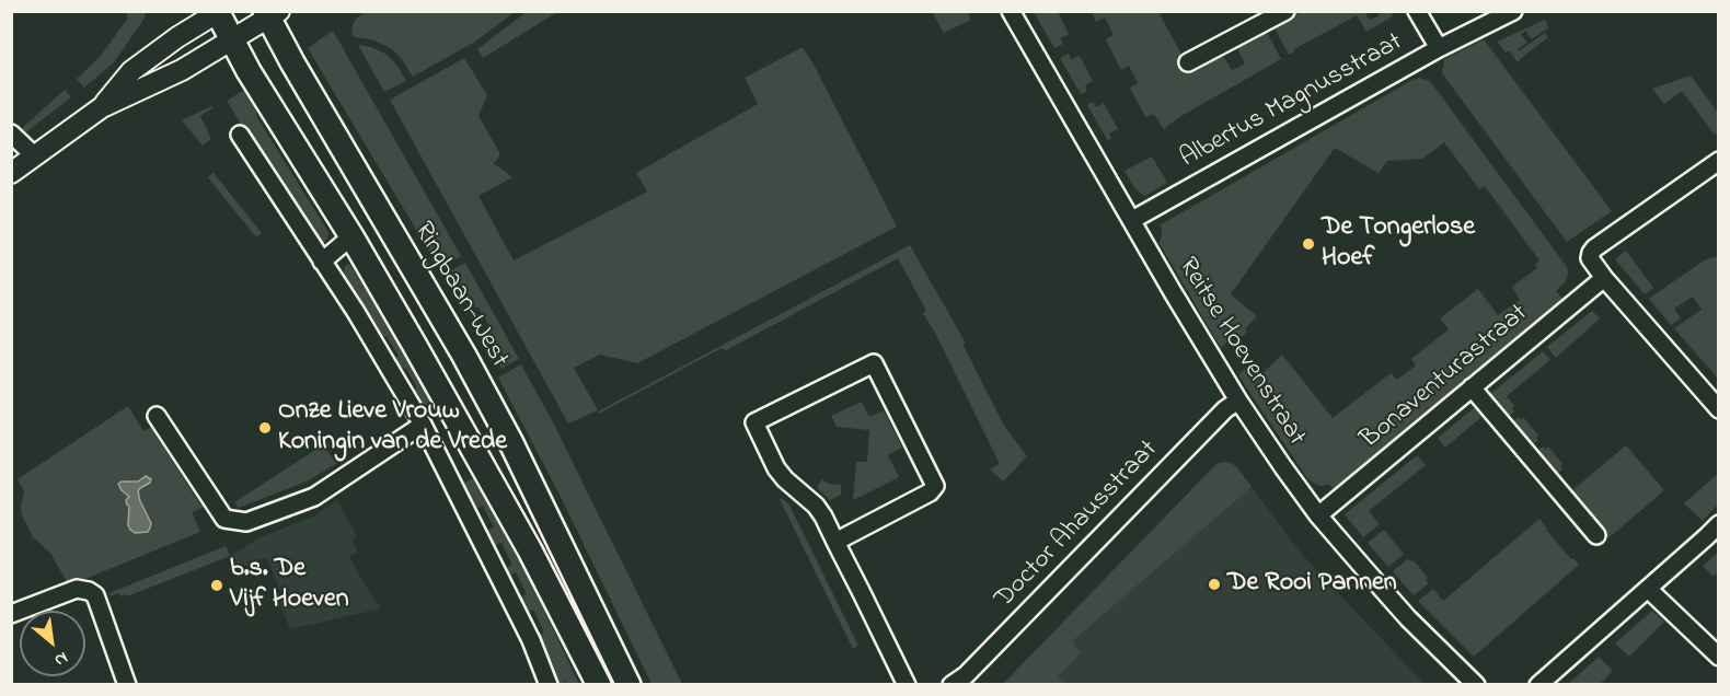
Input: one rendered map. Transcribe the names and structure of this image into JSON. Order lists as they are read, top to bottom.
{
  "streets": {
    "main road": ["Ringbaan-West"],
    "street": [
      "Albertus Magnusstraat",
      "Reitse Hoevenstraat",
      "Bonaventurastraat",
      "Doctor Ahausstraat"
    ]
  },
  "crossings": [
    ["Albertus Magnusstraat", "Reitse Hoevenstraat"],
    ["Reitse Hoevenstraat", "Bonaventurastraat"],
    ["Reitse Hoevenstraat", "Doctor Ahausstraat"]
  ],
  "places": [
    "De Tongerlose Hoef",
    "Onze Lieve Vrouw Koningin van de Vrede",
    "De Rooi Pannen",
    "b.s. De Vijf Hoeven"
  ],
  "north": "bottom right"
}
